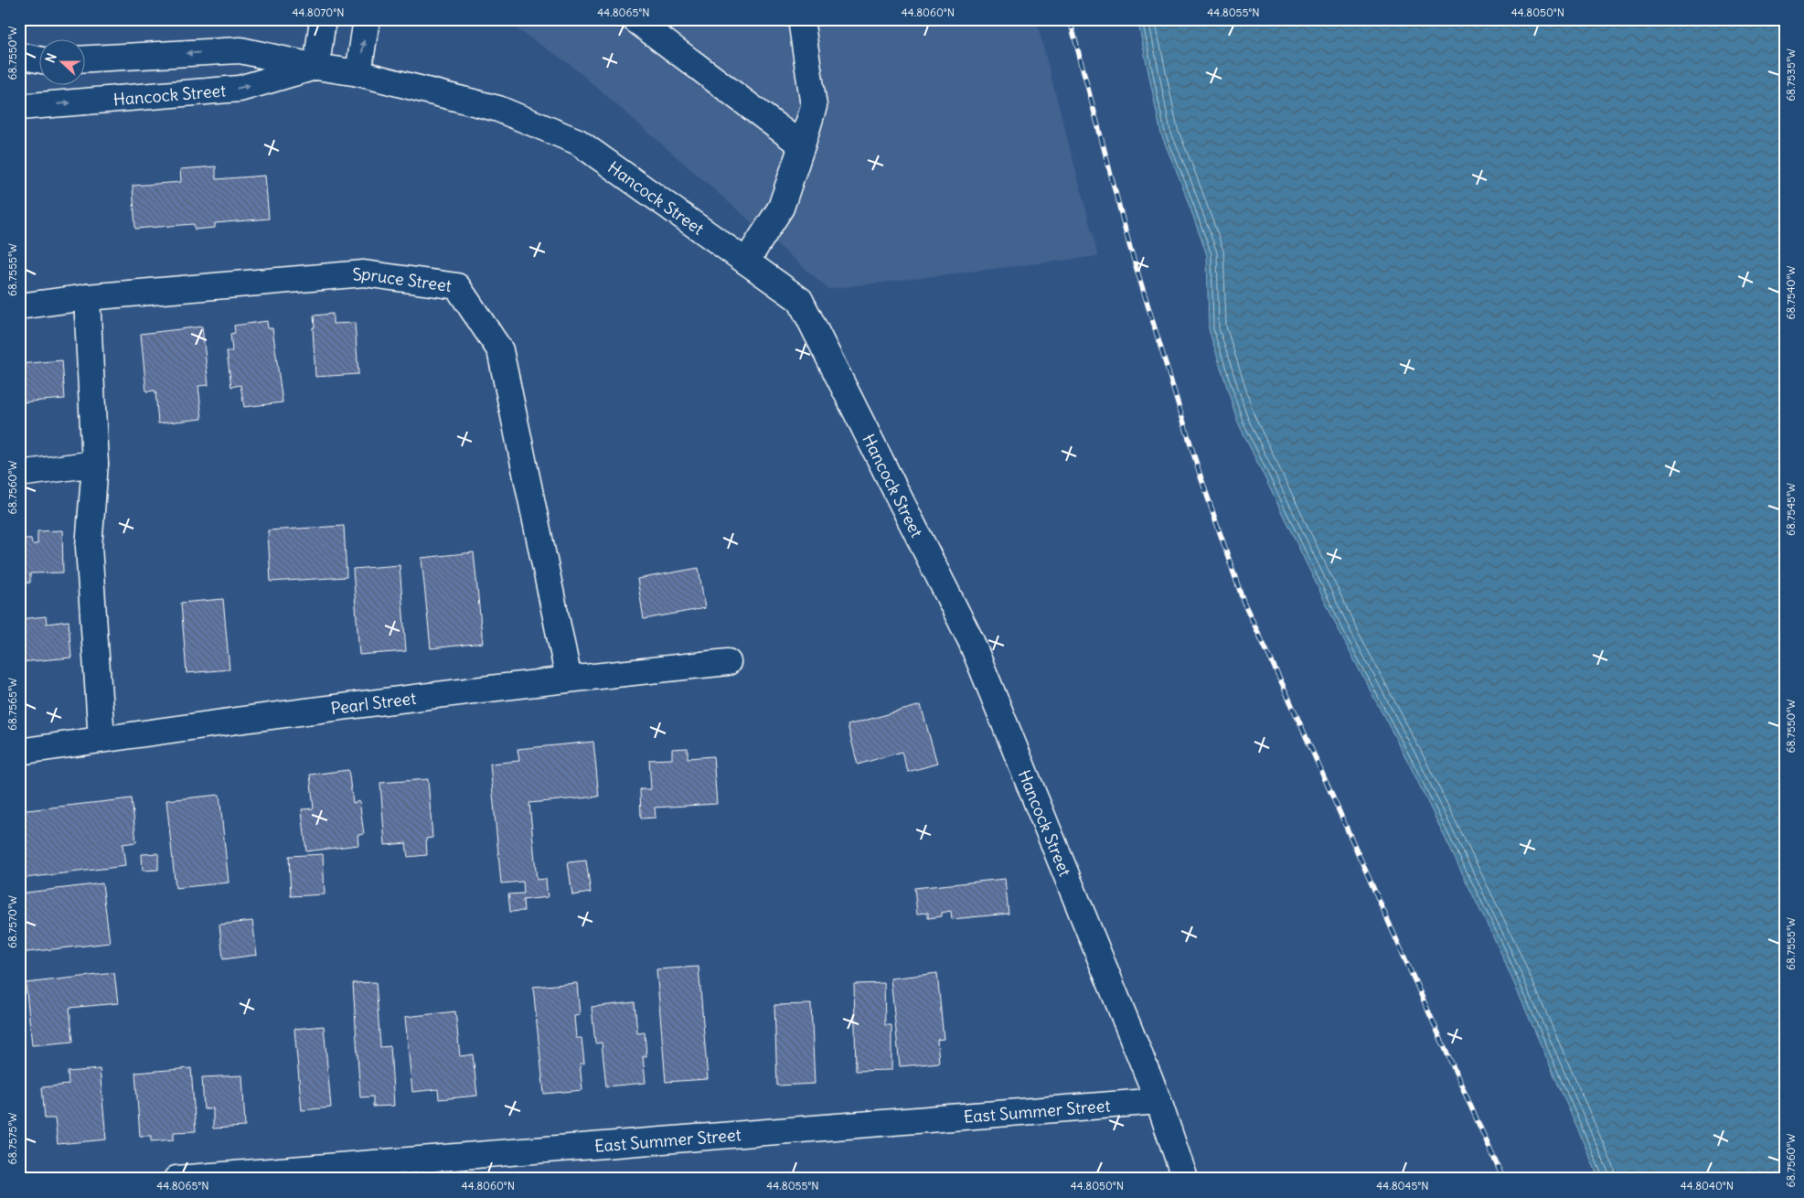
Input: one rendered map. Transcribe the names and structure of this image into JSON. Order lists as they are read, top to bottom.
{
  "streets": {
    "street": [
      "Hancock Street",
      "Spruce Street",
      "Pearl Street",
      "East Summer Street"
    ]
  },
  "crossings": [
    ["Hancock Street", "East Summer Street"],
    ["Spruce Street", "Pearl Street"]
  ],
  "north": "left",
  "coordinates": [
    "44.8070°N",
    "44.8065°N",
    "44.8060°N",
    "44.8055°N",
    "44.8050°N",
    "68.7550°W",
    "68.7535°W",
    "68.7555°W",
    "68.7540°W",
    "68.7560°W",
    "68.7545°W",
    "68.7565°W",
    "68.7570°W",
    "68.7575°W",
    "44.8045°N",
    "44.8040°N"
  ]
}
